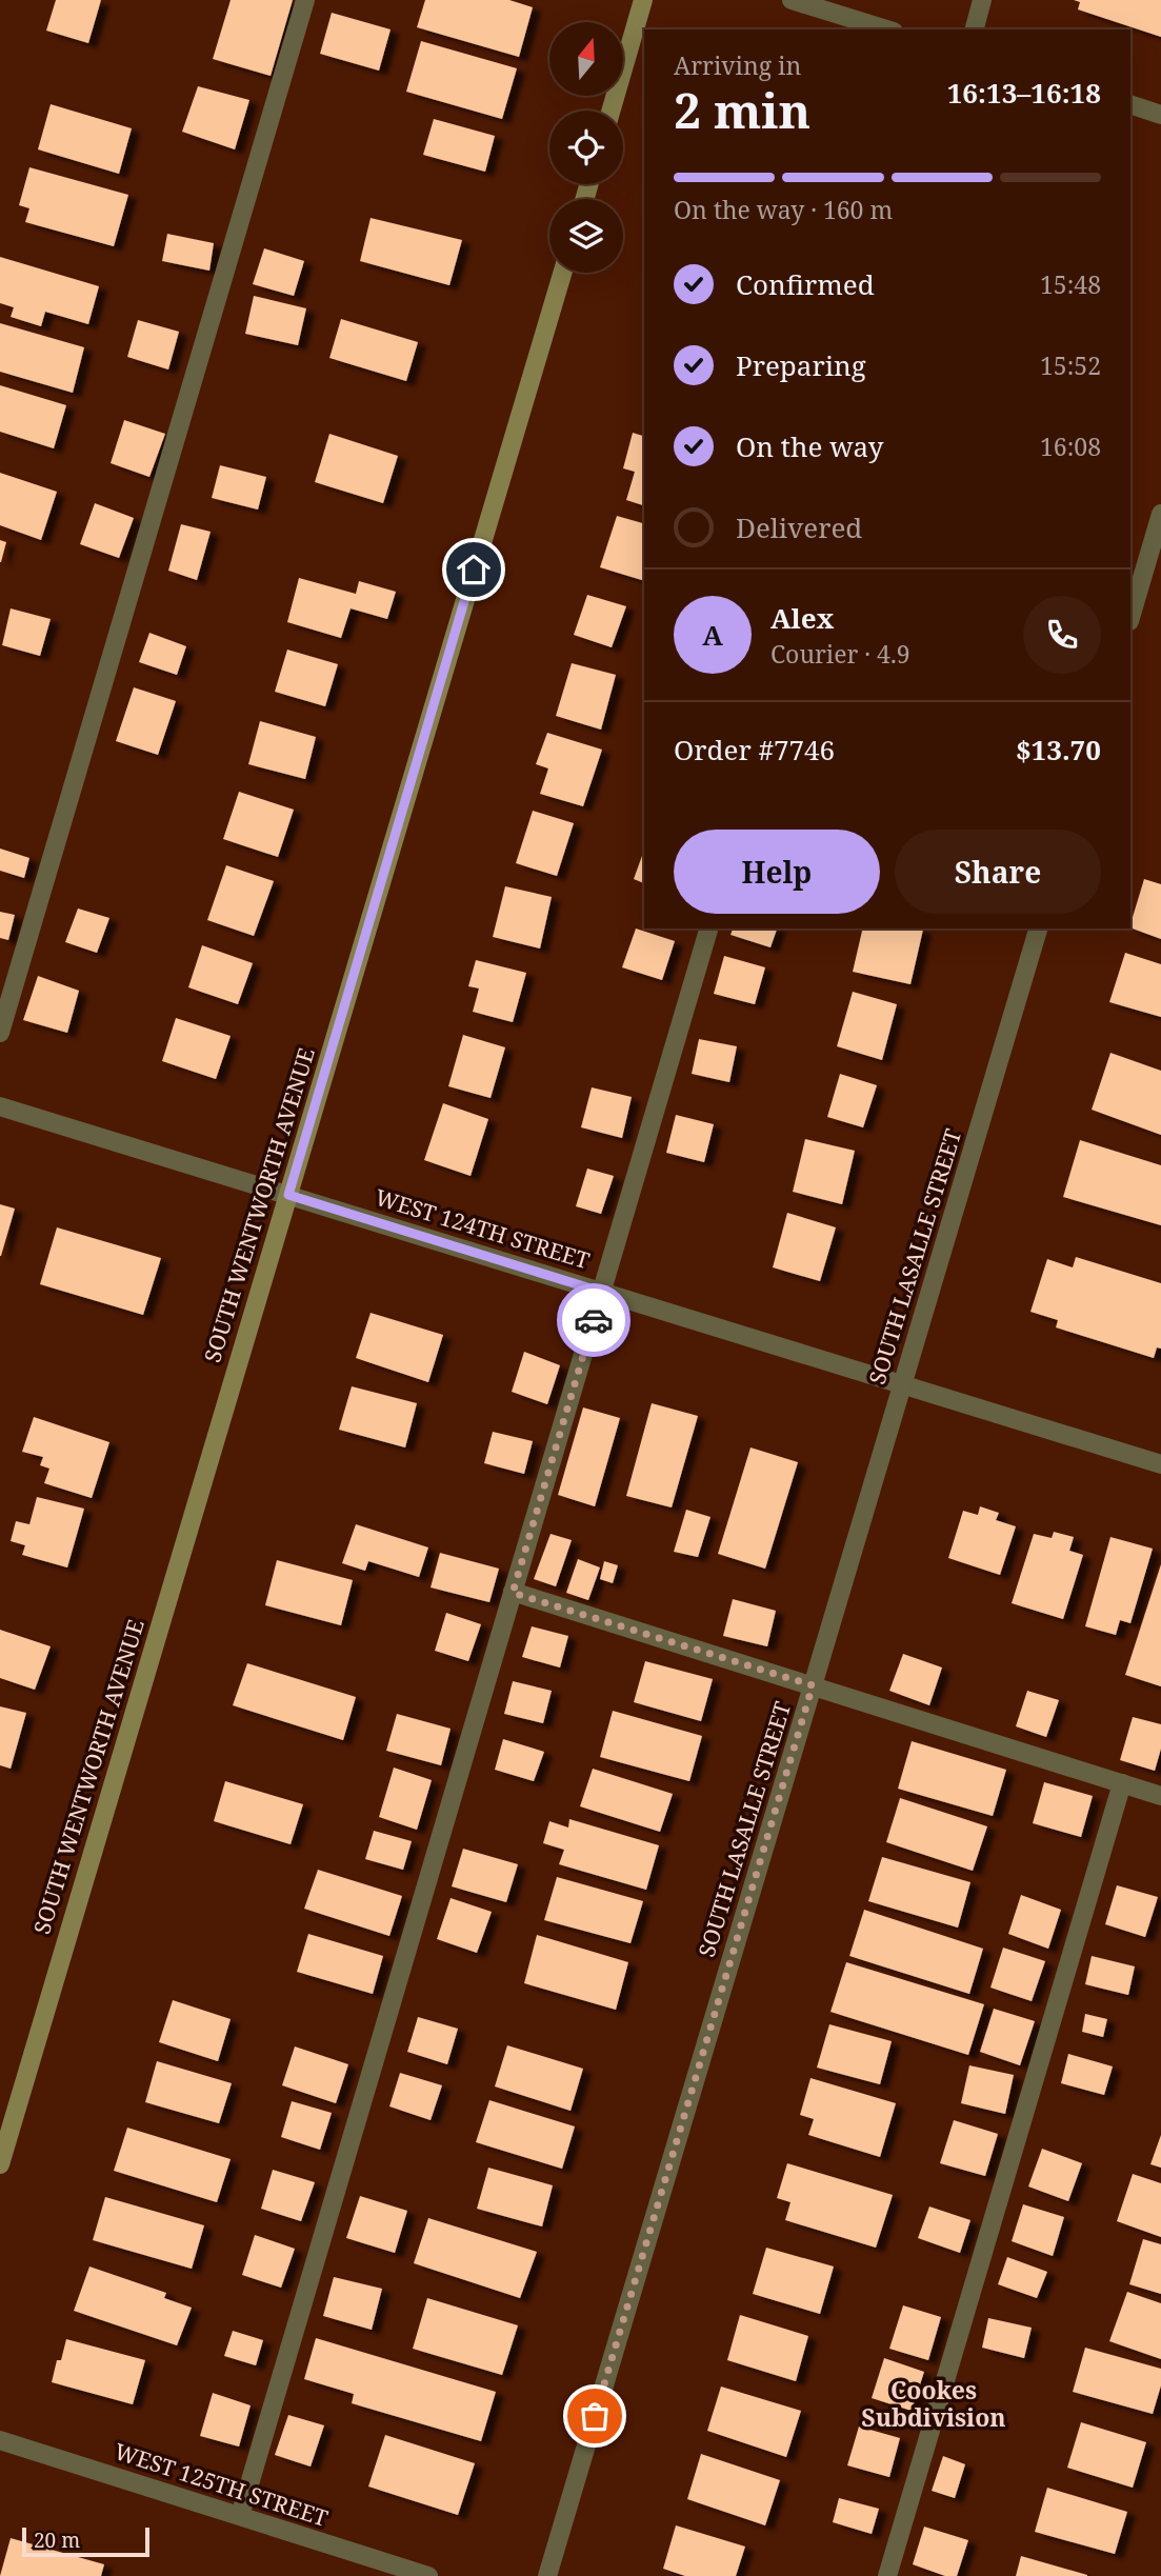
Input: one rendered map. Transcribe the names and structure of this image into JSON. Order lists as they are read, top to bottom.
{
  "streets": {
    "street": [
      "SOUTH WENTWORTH AVENUE",
      "WEST 124TH STREET",
      "SOUTH LASALLE STREET",
      "WEST 125TH STREET"
    ]
  },
  "crossings": [
    ["SOUTH WENTWORTH AVENUE", "WEST 124TH STREET"],
    ["WEST 124TH STREET", "SOUTH LASALLE STREET"]
  ],
  "districts": ["Cookes Subdivision"],
  "scale_bar": "20 m",
  "north": "top",
  "page": {
    "heading": ["2 min", "Arriving in", "16:13–16:18"],
    "panel": [
      "Alex",
      "Courier · 4.9",
      "Order #7746",
      "$13.70"
    ],
    "bar": "On the way · 160 m",
    "list": [
      ["Confirmed", "15:48"],
      ["Preparing", "15:52"],
      ["On the way", "16:08"],
      "Delivered"
    ],
    "round": "A",
    "buttons": ["Help", "Share"],
    "scale": "20 m"
  }
}
